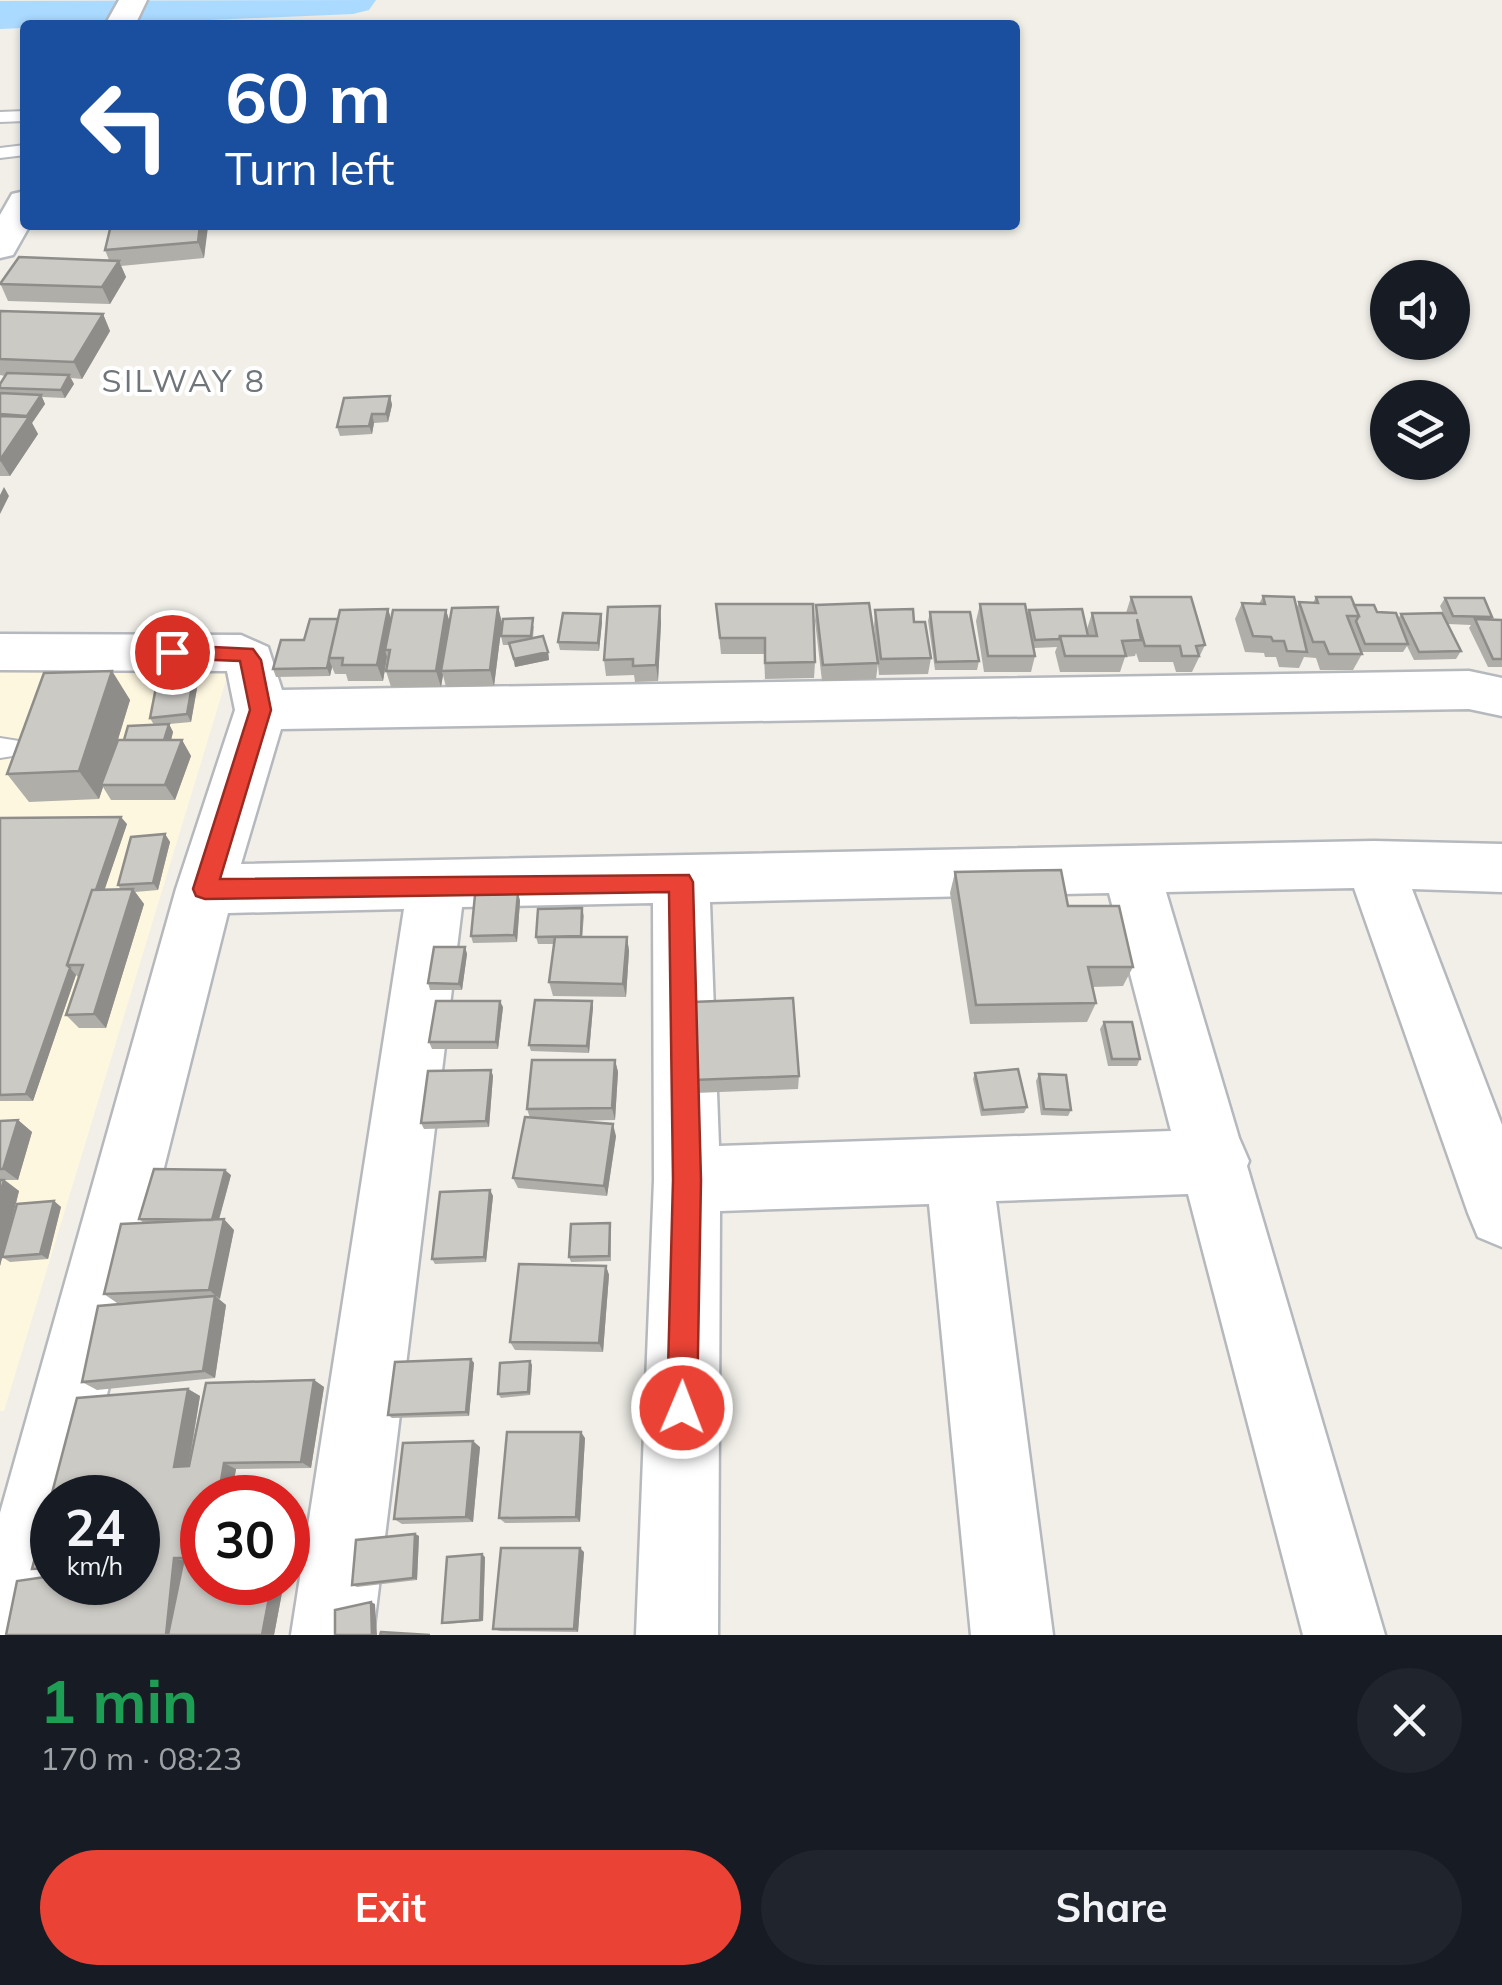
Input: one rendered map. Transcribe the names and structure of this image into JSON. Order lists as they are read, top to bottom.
{
  "districts": ["SILWAY 8"],
  "page": {
    "turn": ["60 m", "Turn left"],
    "speed": "24 km/h",
    "limit": "30",
    "heading": ["1 min", "170 m · 08:23"],
    "buttons": ["Exit", "Share"]
  }
}
